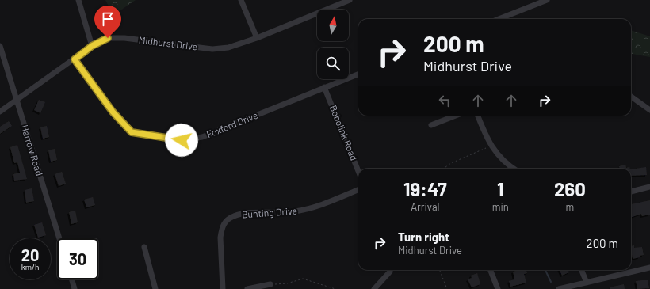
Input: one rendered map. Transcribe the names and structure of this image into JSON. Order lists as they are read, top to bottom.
{
  "streets": {
    "street": [
      "Midhurst Drive",
      "Foxford Drive",
      "Bobolink Road",
      "Harrow Road",
      "Bunting Drive"
    ]
  },
  "crossings": [
    ["Midhurst Drive", "Foxford Drive"],
    ["Midhurst Drive", "Harrow Road"],
    ["Foxford Drive", "Bobolink Road"]
  ],
  "north": "top",
  "page": {
    "turn": ["200 m", "Midhurst Drive"],
    "eta": [
      "19:47",
      "Arrival",
      "1",
      "min",
      "260",
      "m"
    ],
    "list": [
      {
        "name": "Turn right",
        "note": "Midhurst Drive",
        "value": "200 m"
      }
    ],
    "speed": "20 km/h",
    "limit": "30"
  }
}
